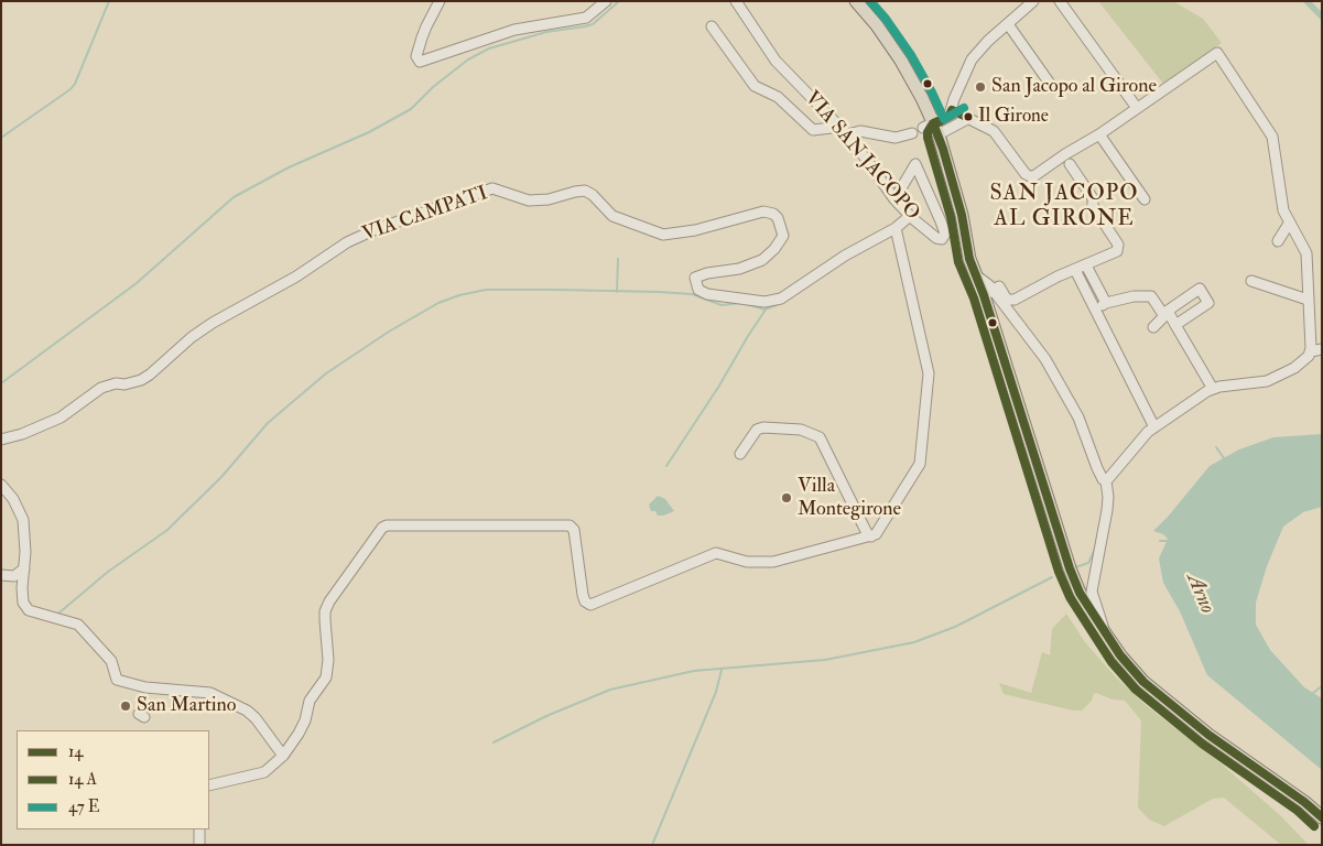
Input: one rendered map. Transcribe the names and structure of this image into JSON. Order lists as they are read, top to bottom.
{
  "streets": {
    "street": ["VIA SAN JACOPO", "VIA CAMPATI"]
  },
  "crossings": [
    ["VIA SAN JACOPO", "VIA CAMPATI"]
  ],
  "districts": ["SAN JACOPO AL GIRONE"],
  "water": ["Arno"],
  "places": [
    "San Jacopo al Girone",
    "Il Girone",
    "Villa Montegirone",
    "San Martino"
  ],
  "lines": ["transit line 14"],
  "legend": ["14", "14 A", "47 E"]
}
